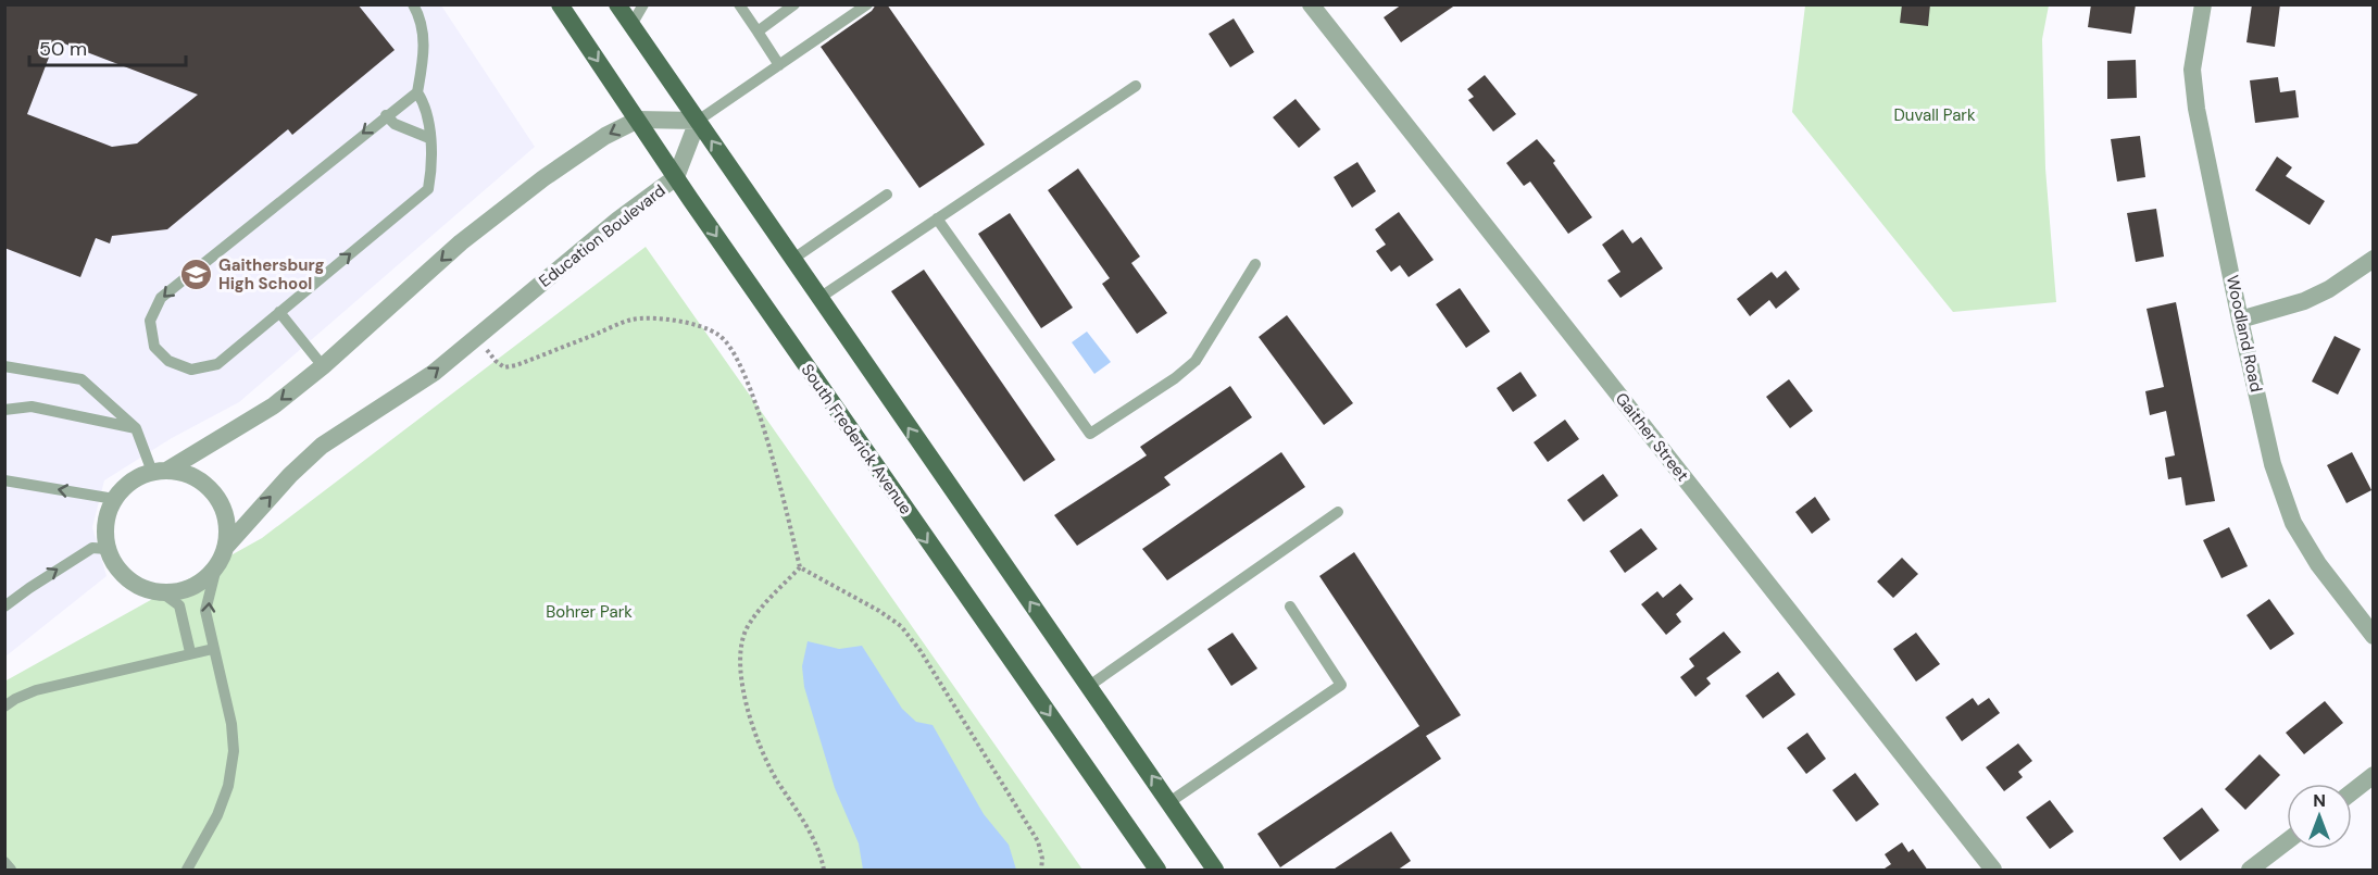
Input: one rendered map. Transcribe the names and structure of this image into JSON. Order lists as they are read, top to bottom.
{
  "streets": {
    "main road": ["South Frederick Avenue"],
    "street": ["Education Boulevard", "Woodland Road", "Gaither Street"]
  },
  "crossings": [
    ["Education Boulevard", "South Frederick Avenue"]
  ],
  "parks": ["Duvall Park", "Bohrer Park"],
  "places": {
    "school or university": ["Gaithersburg High School"]
  },
  "scale_bar": "50 m",
  "north": "top"
}
